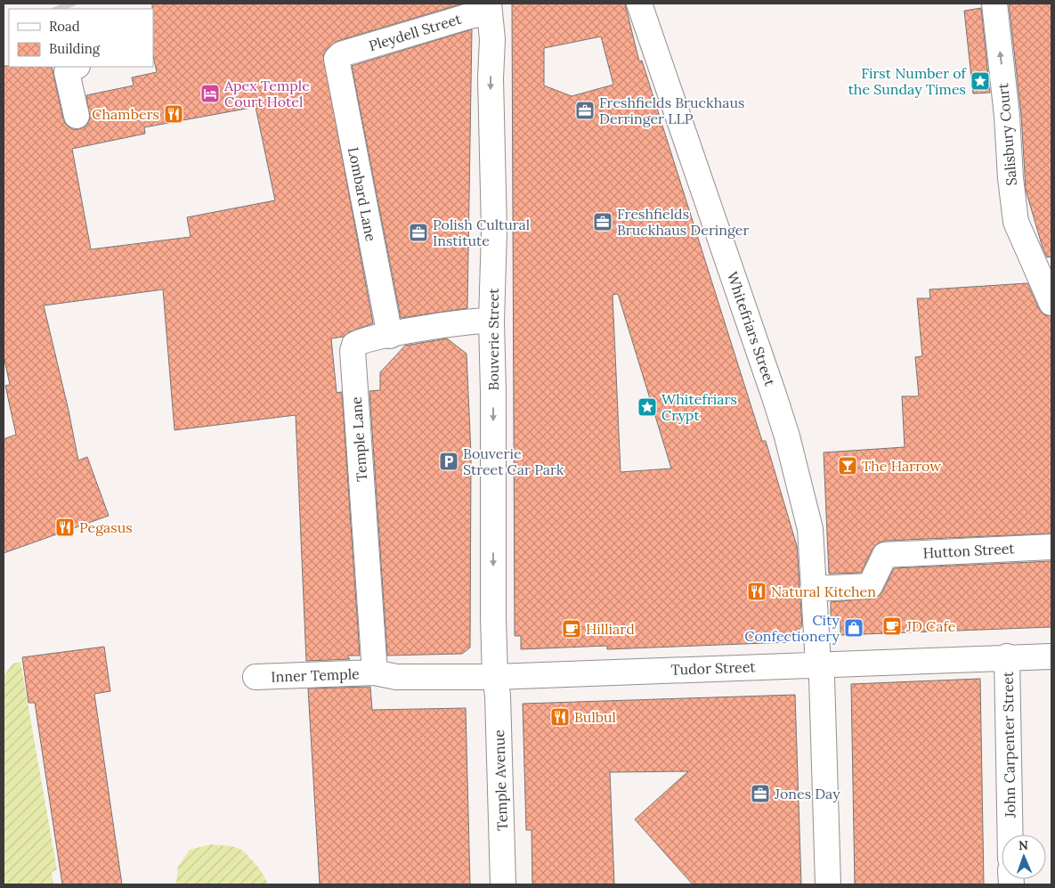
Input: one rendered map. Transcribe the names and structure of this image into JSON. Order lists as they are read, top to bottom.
{
  "streets": {
    "street": [
      "Pleydell Street",
      "Salisbury Court",
      "Lombard Lane",
      "Whitefriars Street",
      "Bouverie Street",
      "Temple Lane",
      "Hutton Street",
      "Tudor Street",
      "Inner Temple",
      "John Carpenter Street",
      "Temple Avenue"
    ]
  },
  "crossings": [
    ["Pleydell Street", "Lombard Lane"],
    ["Pleydell Street", "Bouverie Street"],
    ["Lombard Lane", "Temple Lane"],
    ["Whitefriars Street", "Hutton Street"],
    ["Whitefriars Street", "Tudor Street"],
    ["Bouverie Street", "Temple Lane"],
    ["Bouverie Street", "Tudor Street"],
    ["Bouverie Street", "Temple Avenue"],
    ["Temple Lane", "Tudor Street"],
    ["Temple Lane", "Inner Temple"],
    ["Tudor Street", "Inner Temple"],
    ["Tudor Street", "John Carpenter Street"],
    ["Tudor Street", "Temple Avenue"]
  ],
  "one_way": ["Salisbury Court", "Bouverie Street"],
  "places": {
    "place": ["First Number of the Sunday Times", "Whitefriars Crypt"],
    "hotel": ["Apex Temple Court Hotel"],
    "office": [
      "Freshfields Bruckhaus Derringer LLP",
      "Freshfields Bruckhaus Deringer",
      "Polish Cultural Institute",
      "Jones Day"
    ],
    "restaurant": [
      "Chambers",
      "Pegasus",
      "Natural Kitchen",
      "Bulbul"
    ],
    "parking": ["Bouverie Street Car Park"],
    "bar": ["The Harrow"],
    "cafe": ["JD Cafe", "Hilliard"],
    "shop": ["City Confectionery"]
  },
  "legend": ["Road", "Building"],
  "north": "top"
}
